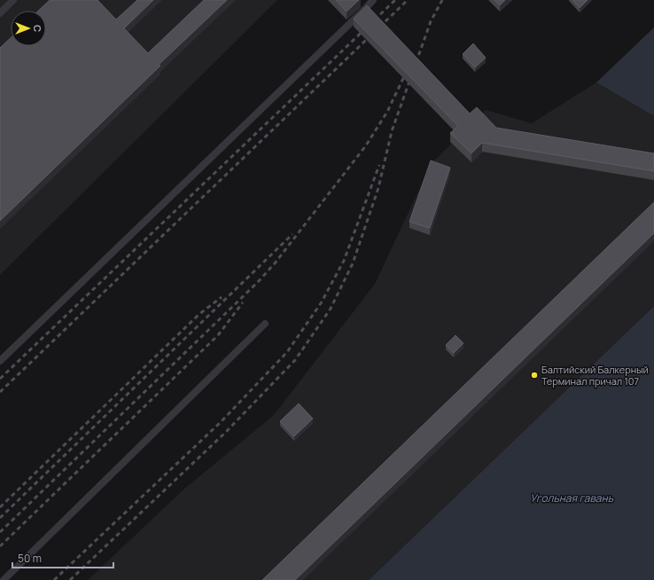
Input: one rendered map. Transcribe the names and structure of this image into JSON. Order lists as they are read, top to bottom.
{
  "water": ["Угольная гавань"],
  "places": ["Балтийский Балкерный Терминал причал 107"],
  "scale_bar": "50 m",
  "north": "right"
}
